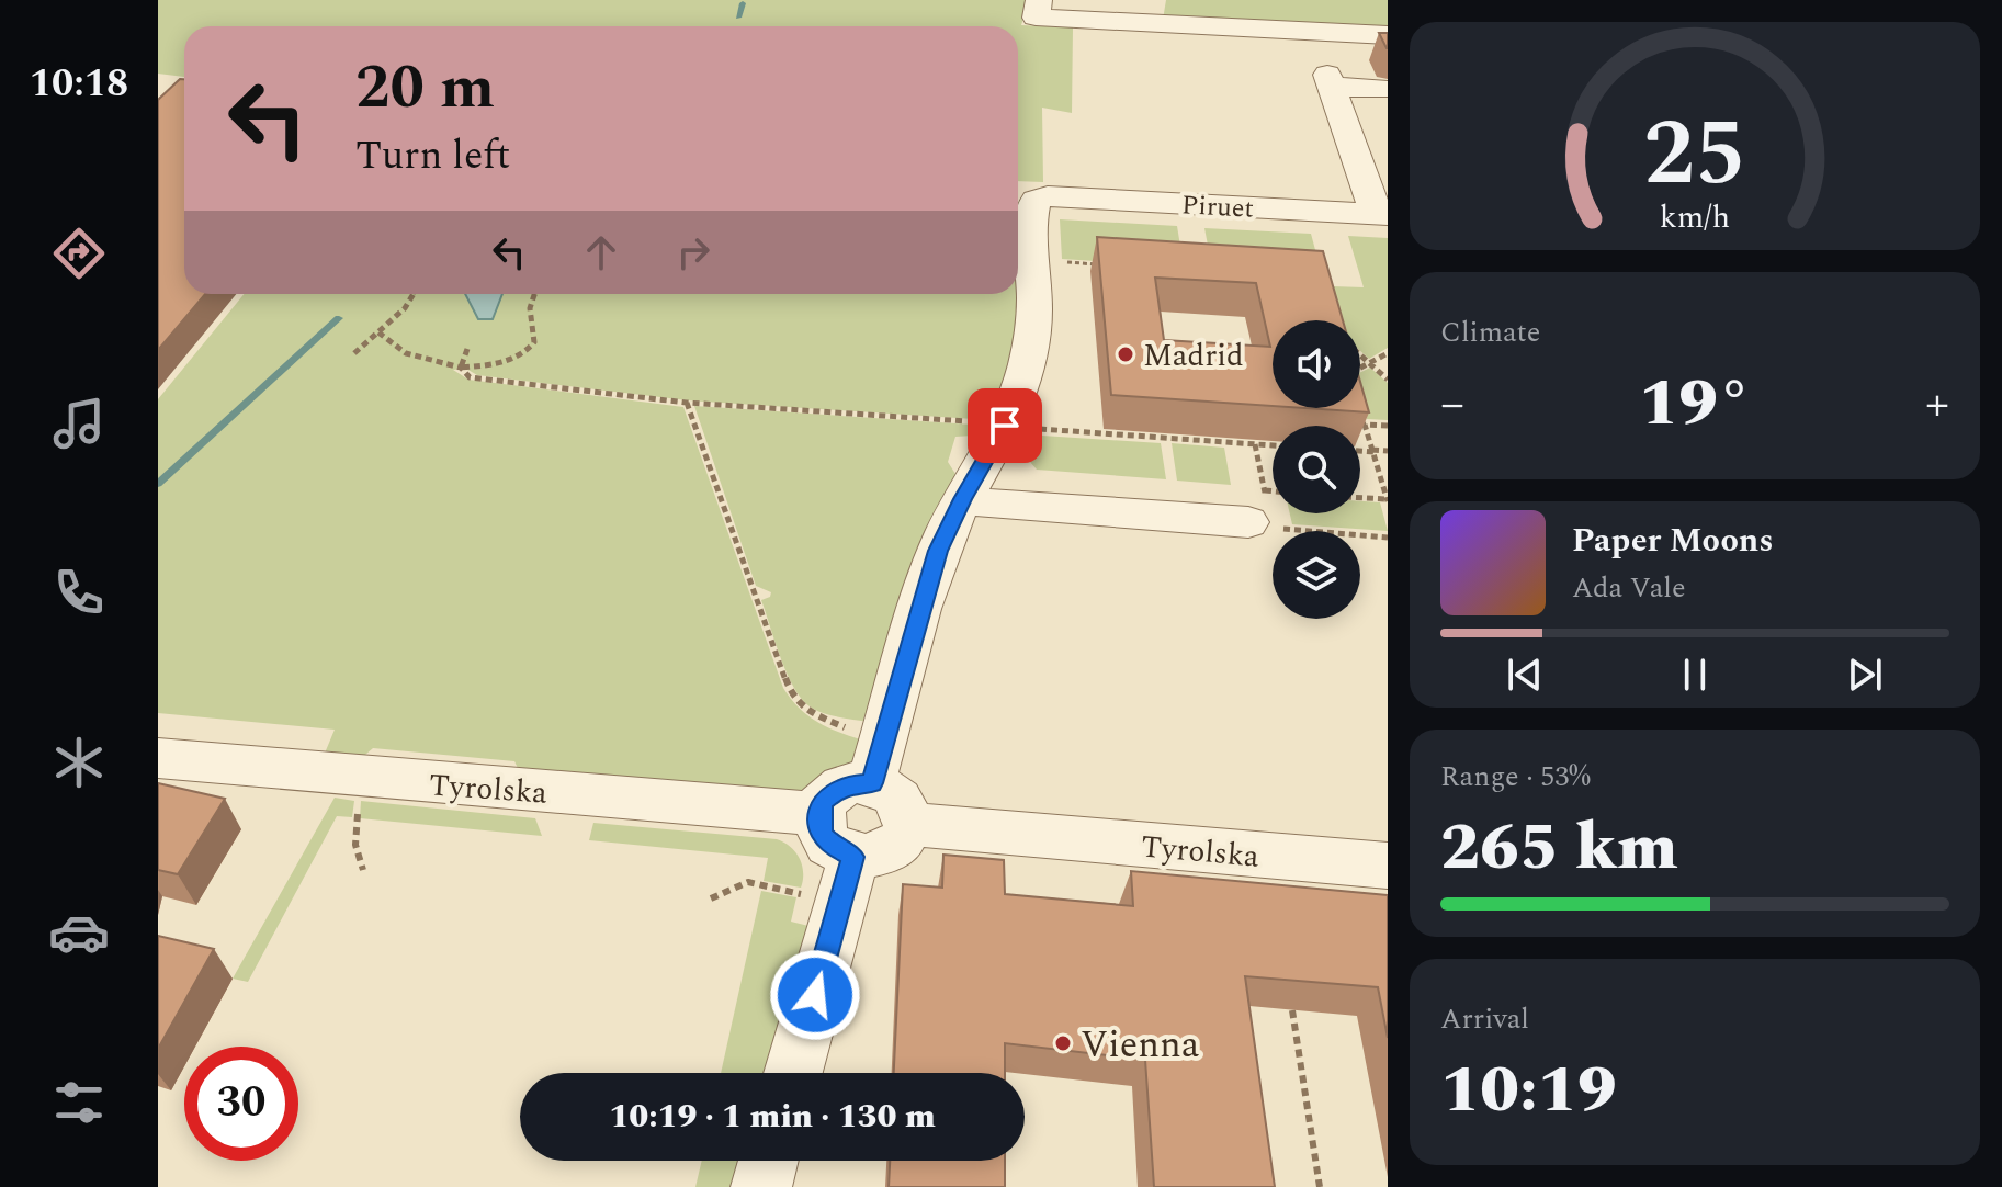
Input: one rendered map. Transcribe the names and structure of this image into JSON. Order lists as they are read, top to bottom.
{
  "streets": {
    "street": ["Piruet", "Tyrolska"]
  },
  "places": ["Madrid", "Vienna"],
  "page": {
    "tabs": "10:18",
    "turn": ["20 m", "Turn left"],
    "tile": [
      "Climate",
      ["Range · 53%", "265 km"],
      ["Arrival", "10:19"]
    ],
    "heat": ["−", "19°", "+"],
    "song": ["Paper Moons", "Ada Vale"],
    "limit": "30",
    "trip": "10:19 · 1 min · 130 m",
    "gauge": ["25", "km/h"]
  }
}
